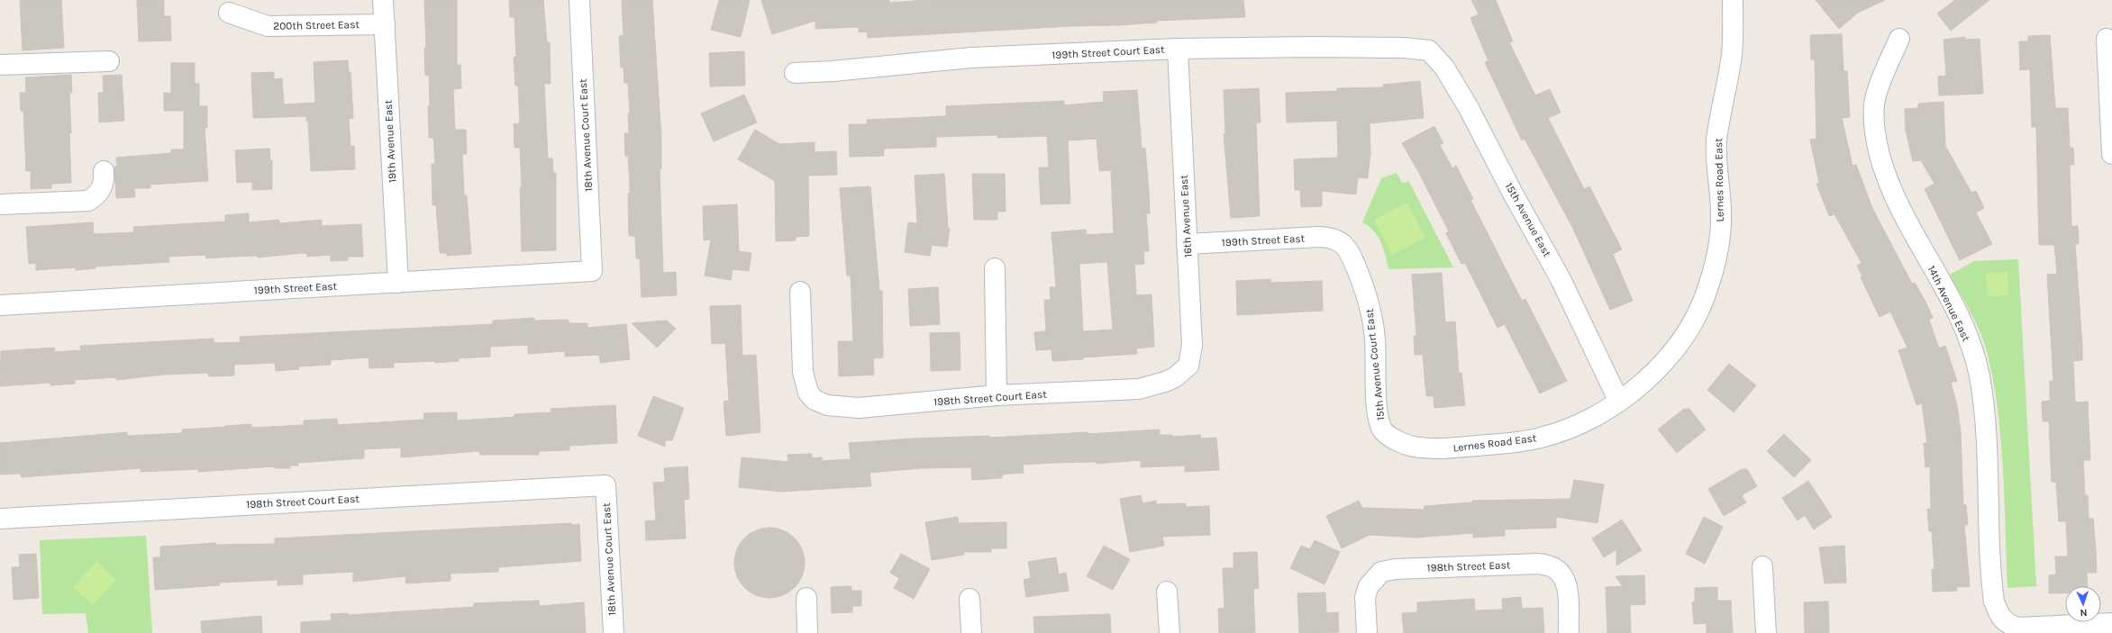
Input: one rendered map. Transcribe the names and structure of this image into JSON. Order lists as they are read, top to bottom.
{
  "streets": {
    "street": [
      "200th Street East",
      "199th Street Court East",
      "18th Avenue Court East",
      "19th Avenue East",
      "Lernes Road East",
      "16th Avenue East",
      "15th Avenue East",
      "199th Street East",
      "14th Avenue East",
      "15th Avenue Court East",
      "198th Street Court East",
      "198th Street East"
    ]
  },
  "crossings": [
    ["200th Street East", "19th Avenue East"],
    ["199th Street Court East", "16th Avenue East"],
    ["199th Street Court East", "15th Avenue East"],
    ["18th Avenue Court East", "199th Street East"],
    ["18th Avenue Court East", "198th Street Court East"],
    ["19th Avenue East", "199th Street East"],
    ["Lernes Road East", "15th Avenue East"],
    ["Lernes Road East", "15th Avenue Court East"],
    ["16th Avenue East", "199th Street East"],
    ["16th Avenue East", "198th Street Court East"],
    ["199th Street East", "15th Avenue Court East"]
  ],
  "north": "bottom"
}
